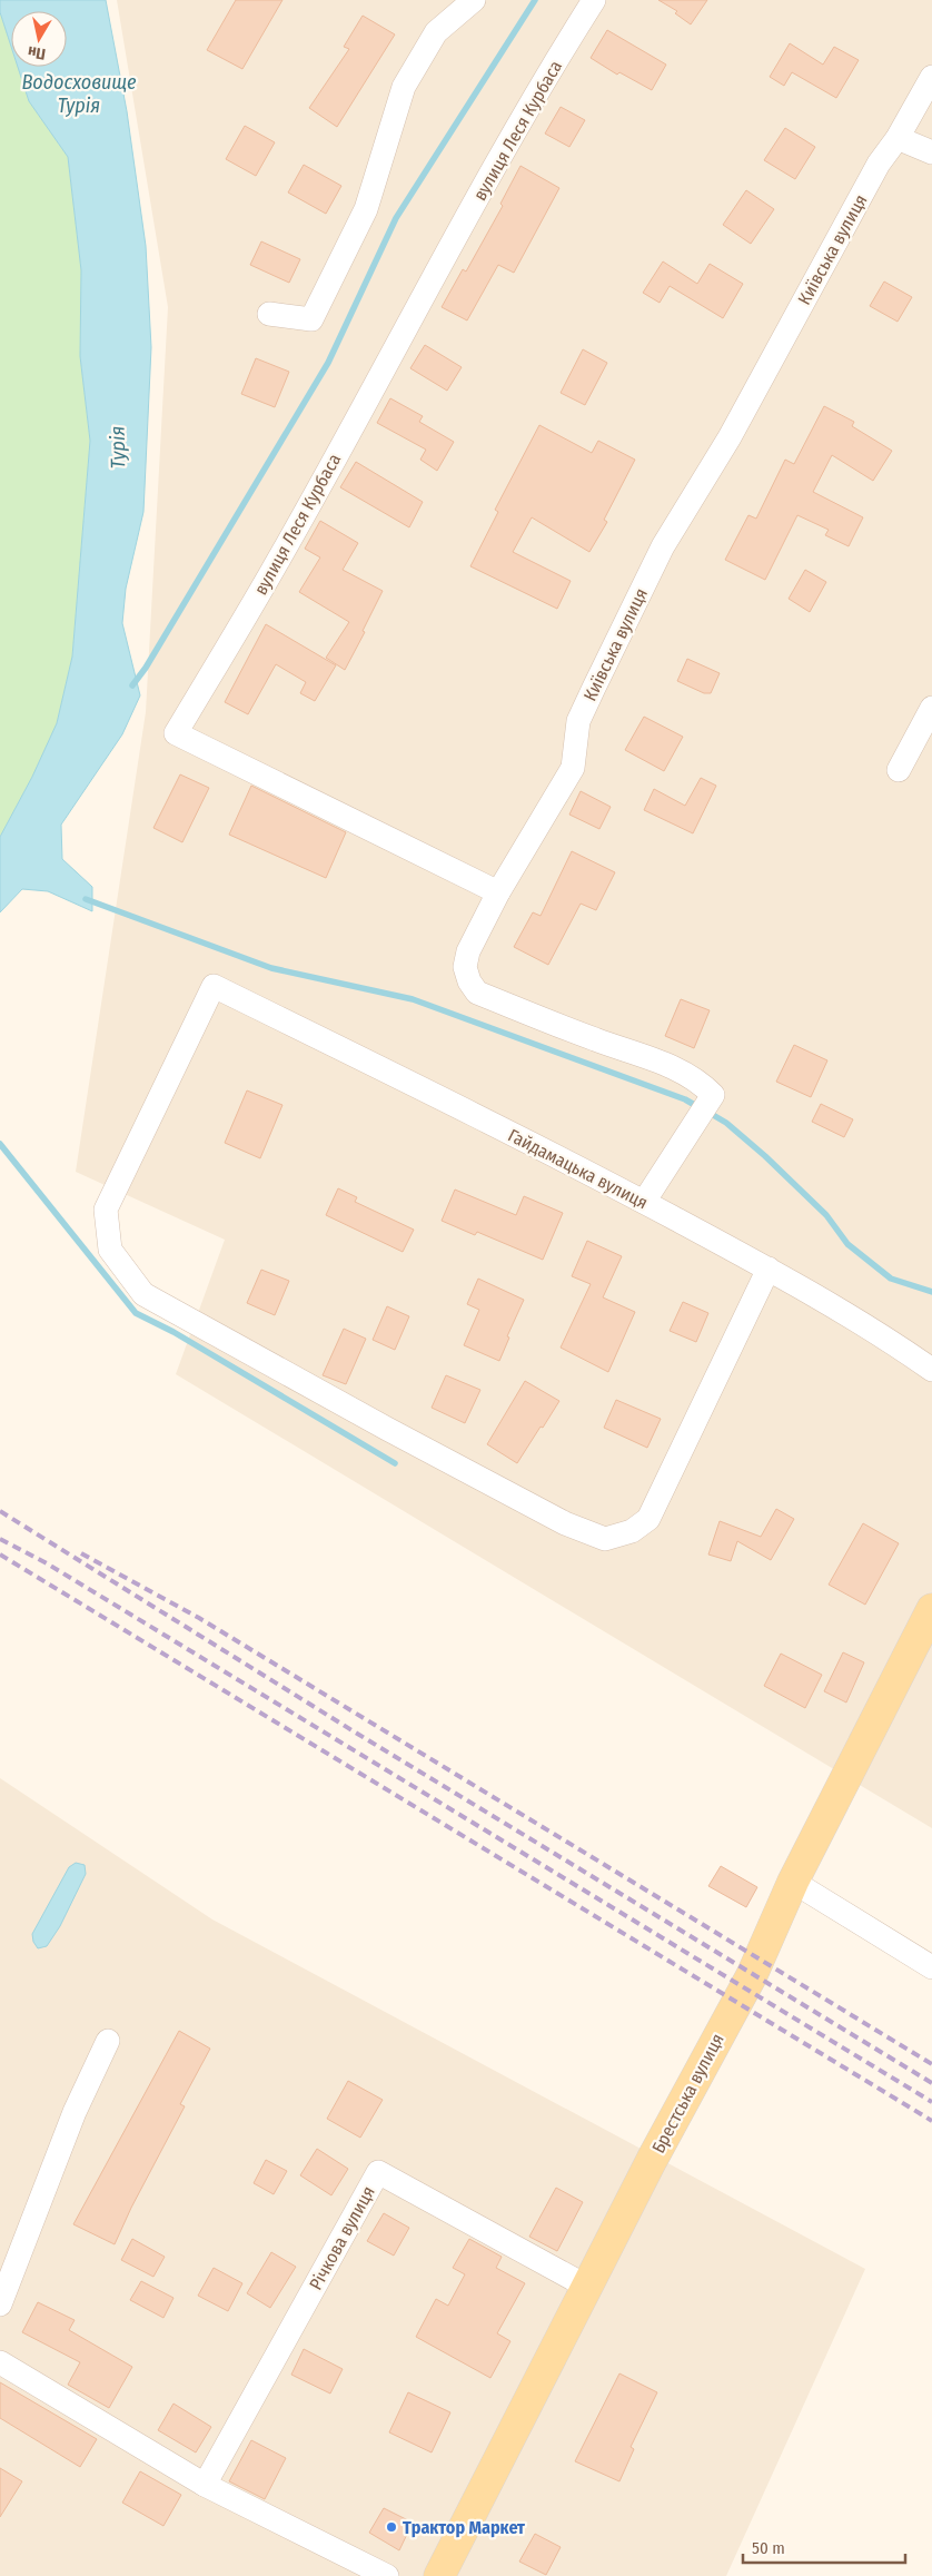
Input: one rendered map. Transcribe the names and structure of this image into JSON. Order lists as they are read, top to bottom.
{
  "streets": {
    "main road": ["Брестська вулиця"],
    "street": [
      "вулиця Леся Курбаса",
      "Київська вулиця",
      "Гайдамацька вулиця",
      "Річкова вулиця"
    ]
  },
  "crossings": [
    ["вулиця Леся Курбаса", "Київська вулиця"],
    ["Київська вулиця", "Гайдамацька вулиця"],
    ["Брестська вулиця", "Річкова вулиця"]
  ],
  "water": ["Водосховище Турія", "Турія"],
  "places": ["Трактор Маркет"],
  "scale_bar": "50 m",
  "north": "bottom"
}
